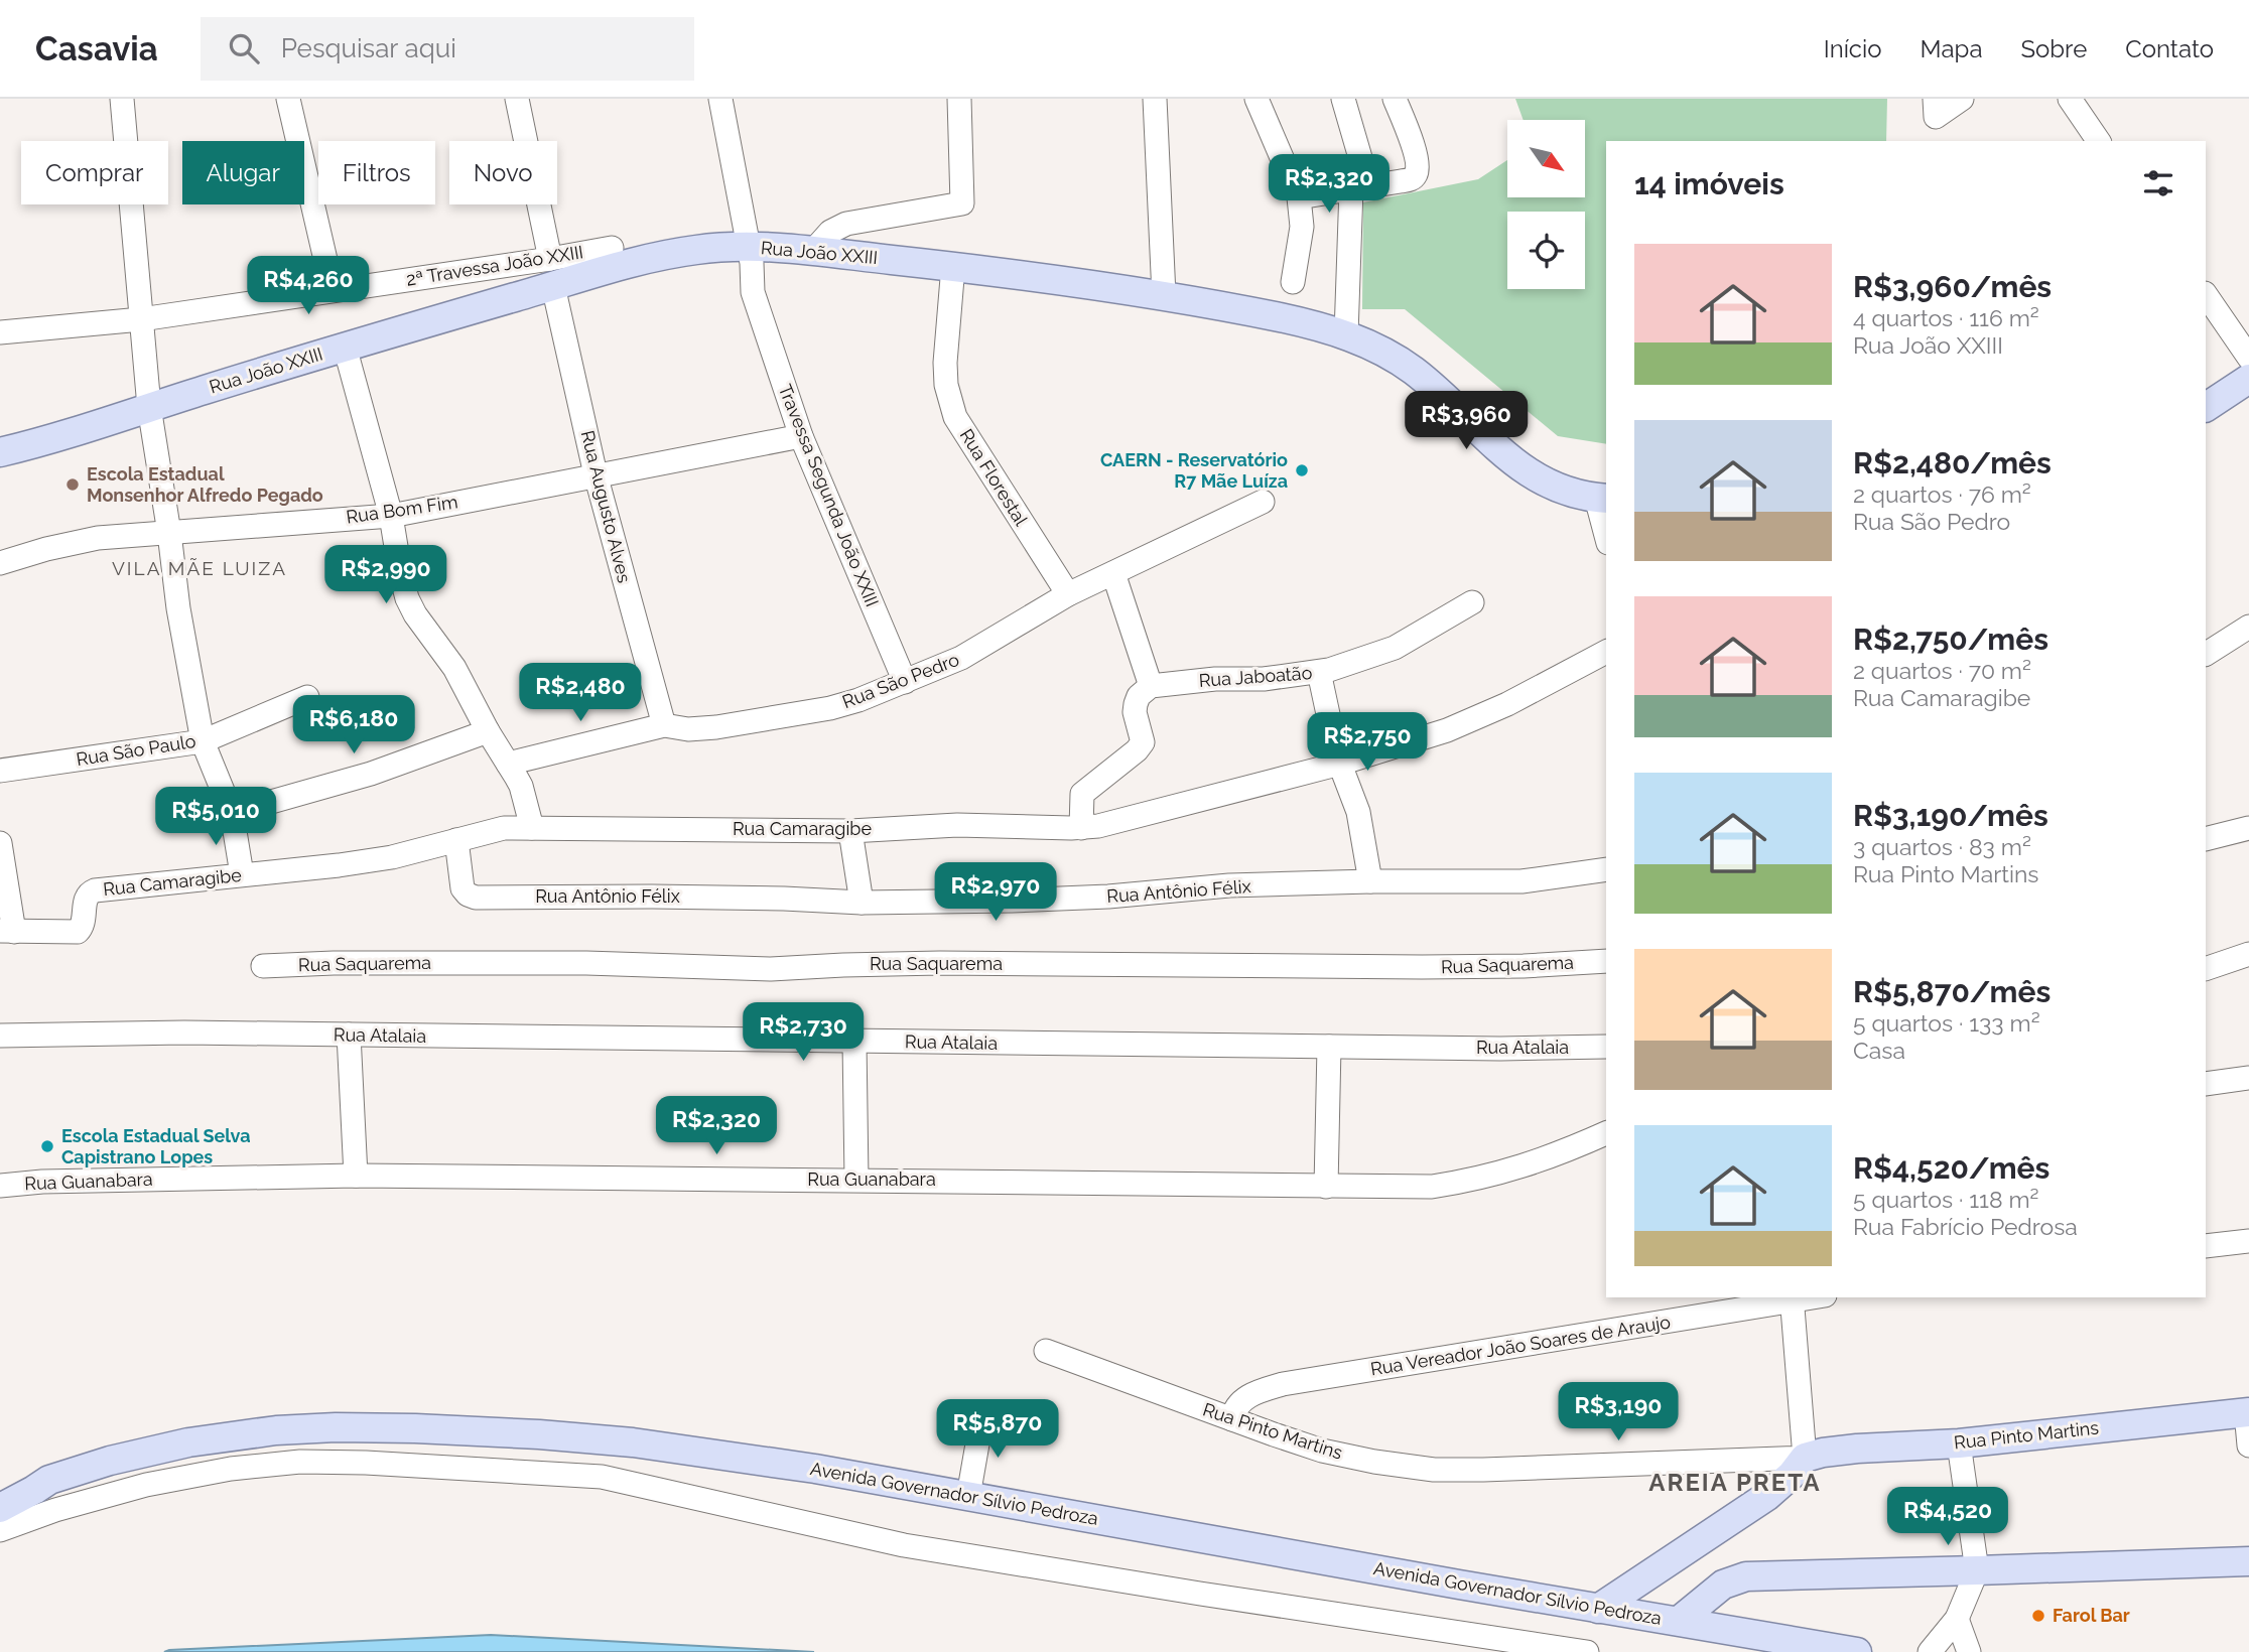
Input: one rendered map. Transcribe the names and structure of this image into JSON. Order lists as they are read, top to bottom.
{
  "streets": {
    "main road": ["Rua João XXIII", "Rua Pinto Martins", "Avenida Governador Sílvio Pedroza"],
    "street": [
      "2ª Travessa João XXIII",
      "Rua Florestal",
      "Travessa Segunda João XXIII",
      "Rua Augusto Alves",
      "Rua Bom Fim",
      "Rua Jaboatão",
      "Rua São Pedro",
      "Rua São Paulo",
      "Rua Camaragibe",
      "Rua Antônio Félix",
      "Rua Saquarema",
      "Rua Atalaia",
      "Rua Guanabara",
      "Rua Vereador João Soares de Araujo"
    ]
  },
  "crossings": [
    ["Rua João XXIII", "2ª Travessa João XXIII"],
    ["Rua João XXIII", "Rua Florestal"],
    ["Rua João XXIII", "Travessa Segunda João XXIII"],
    ["Rua João XXIII", "Rua Augusto Alves"],
    ["2ª Travessa João XXIII", "Rua Augusto Alves"],
    ["Rua Florestal", "Rua São Pedro"],
    ["Travessa Segunda João XXIII", "Rua Bom Fim"],
    ["Travessa Segunda João XXIII", "Rua São Pedro"],
    ["Rua Augusto Alves", "Rua Bom Fim"],
    ["Rua Augusto Alves", "Rua São Pedro"],
    ["Rua Camaragibe", "Rua Antônio Félix"],
    ["Rua Vereador João Soares de Araujo", "Rua Pinto Martins"]
  ],
  "districts": ["VILA MÃE LUIZA", "AREIA PRETA"],
  "places": [
    "CAERN - Reservatório R7 Mãe Luíza",
    "Escola Estadual Monsenhor Alfredo Pegado",
    "Escola Estadual Selva Capistrano Lopes",
    "Farol Bar"
  ],
  "north": "bottom right",
  "page": {
    "header": "Casavia",
    "search": "Pesquisar aqui",
    "nav": [
      "Início",
      "Mapa",
      "Sobre",
      "Contato"
    ],
    "chip": [
      "Comprar",
      "Alugar",
      "Filtros",
      "Novo"
    ],
    "heading": "14 imóveis",
    "price": [
      "R$2,320",
      "R$4,260",
      "R$3,960",
      "R$2,990",
      "R$2,480",
      "R$6,180",
      "R$2,750",
      "R$5,010",
      "R$2,970",
      "R$2,730",
      "R$2,320",
      "R$3,190",
      "R$5,870",
      "R$4,520"
    ],
    "list": [
      {
        "name": "R$3,960/mês",
        "note": "4 quartos · 116 m² · Rua João XXIII"
      },
      {
        "name": "R$2,480/mês",
        "note": "2 quartos · 76 m² · Rua São Pedro"
      },
      {
        "name": "R$2,750/mês",
        "note": "2 quartos · 70 m² · Rua Camaragibe"
      },
      {
        "name": "R$3,190/mês",
        "note": "3 quartos · 83 m² · Rua Pinto Martins"
      },
      {
        "name": "R$5,870/mês",
        "note": "5 quartos · 133 m² · Casa"
      },
      {
        "name": "R$4,520/mês",
        "note": "5 quartos · 118 m² · Rua Fabrício Pedrosa"
      }
    ]
  }
}
